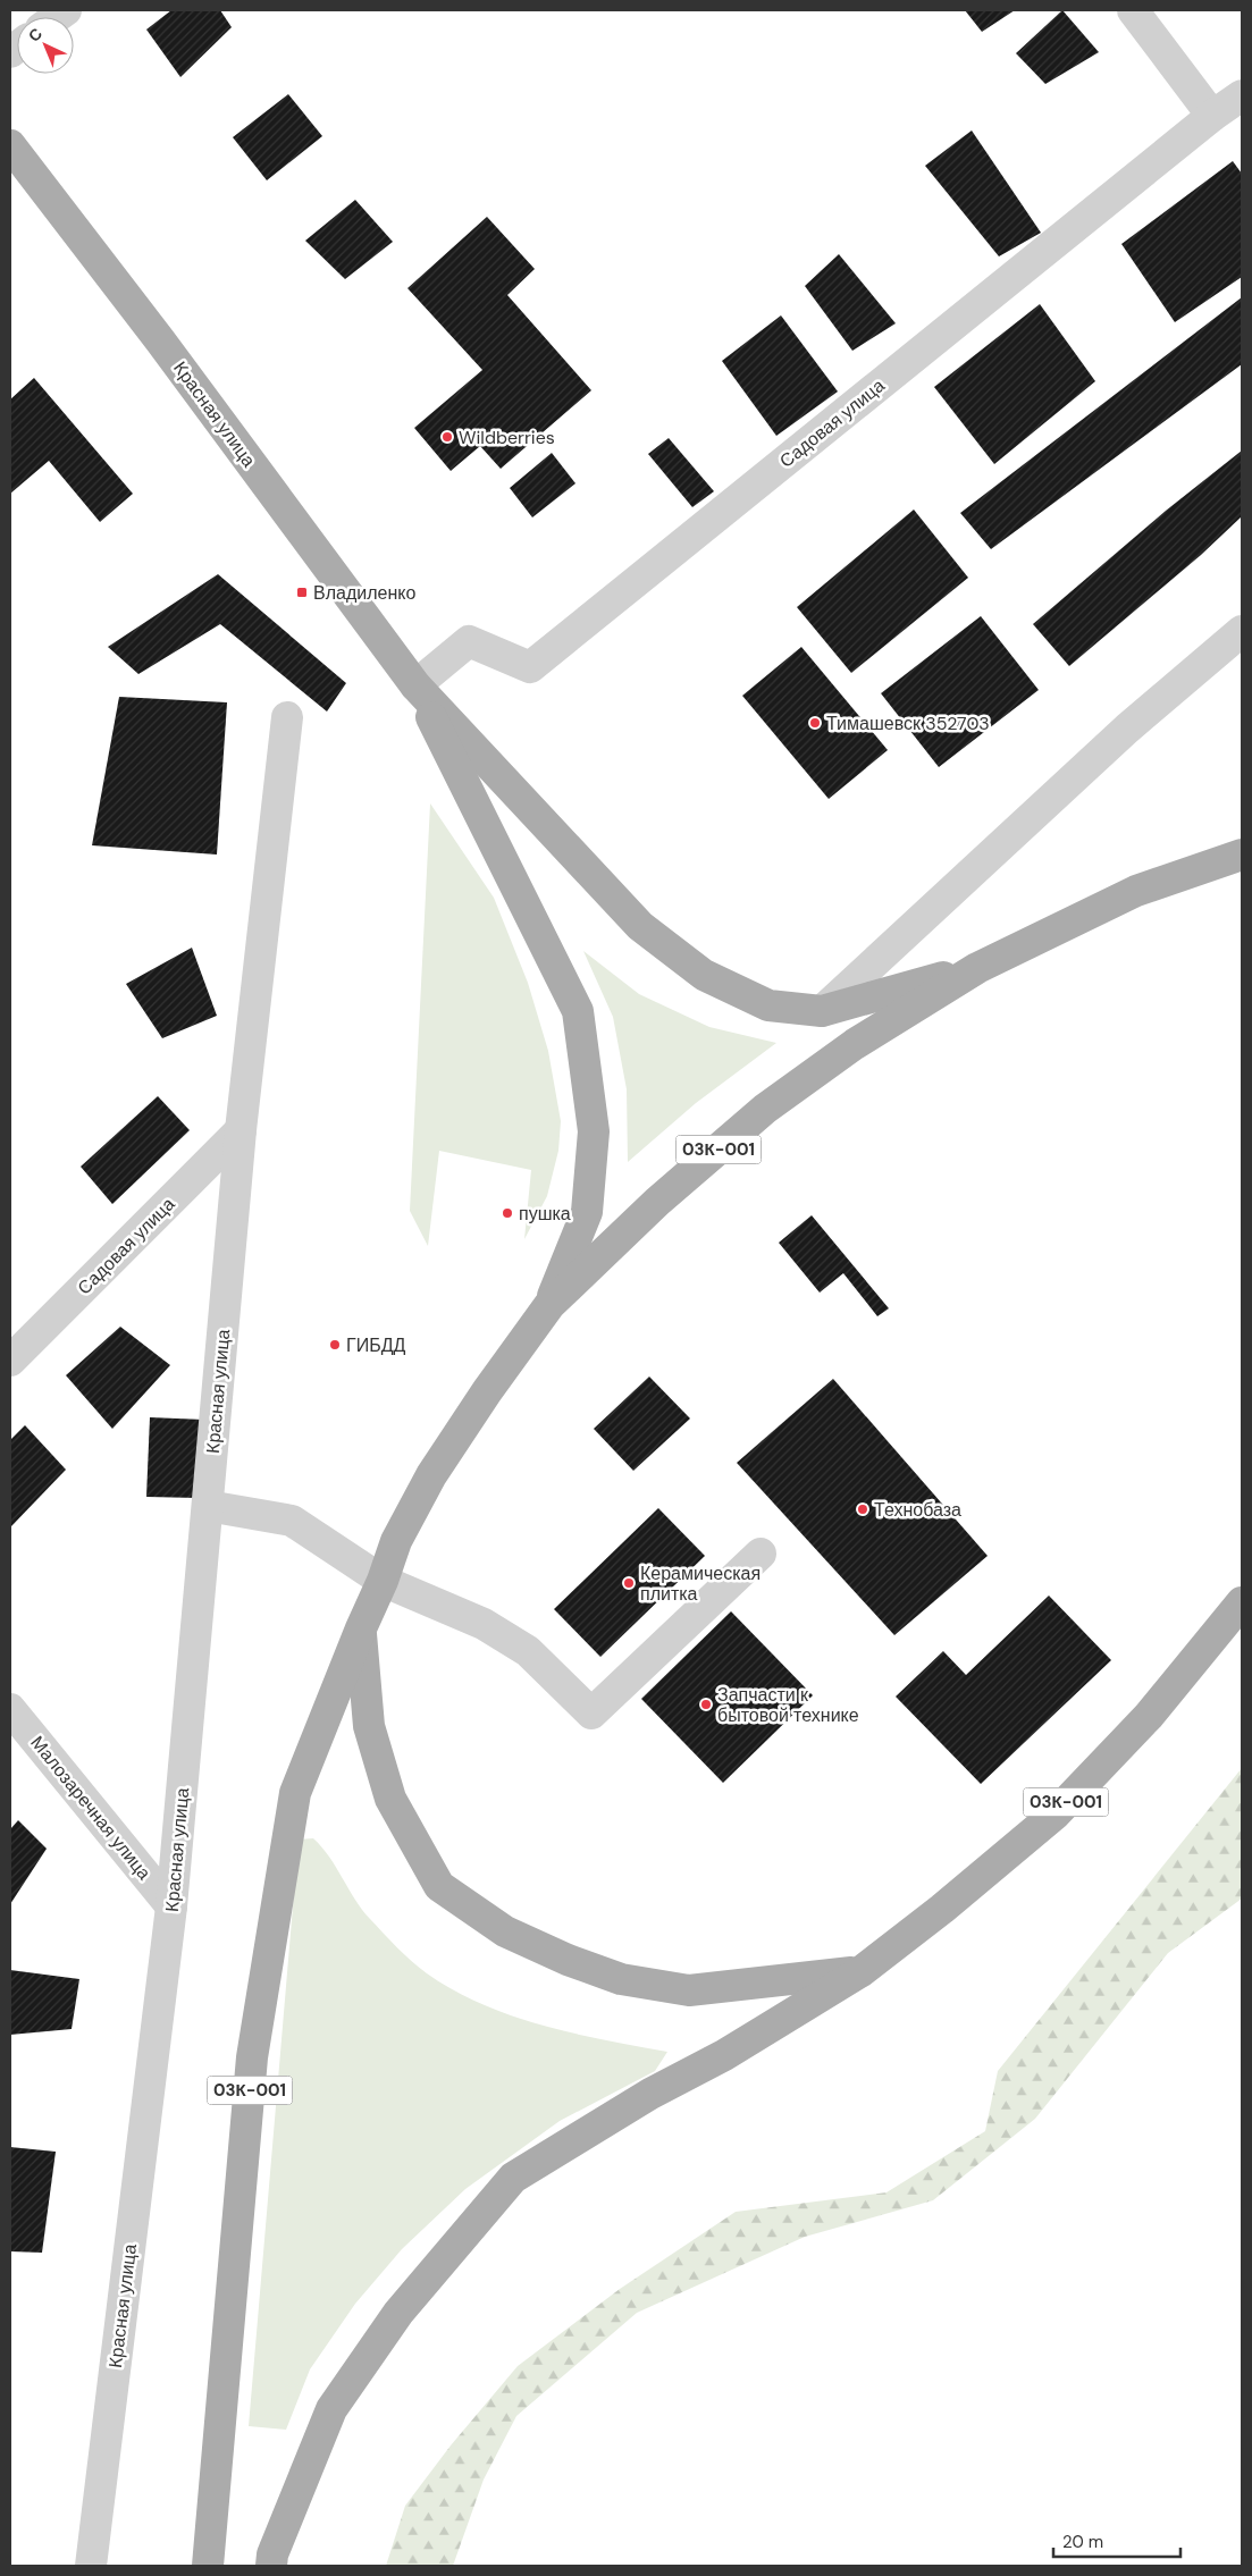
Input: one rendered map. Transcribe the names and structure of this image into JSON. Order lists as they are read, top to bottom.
{
  "streets": {
    "main road": ["Красная улица", "03К-001"],
    "street": ["Садовая улица", "Малозаречная улица"]
  },
  "crossings": [
    ["Красная улица", "Садовая улица"],
    ["Красная улица", "Малозаречная улица"]
  ],
  "places": {
    "other": [
      "Wildberries",
      "Тимашевск 352703",
      "пушка",
      "ГИБДД",
      "Технобаза",
      "Керамическая плитка",
      "Запчасти к бытовой технике"
    ],
    "transit": ["Владиленко"]
  },
  "scale_bar": "20 m",
  "north": "top left"
}
